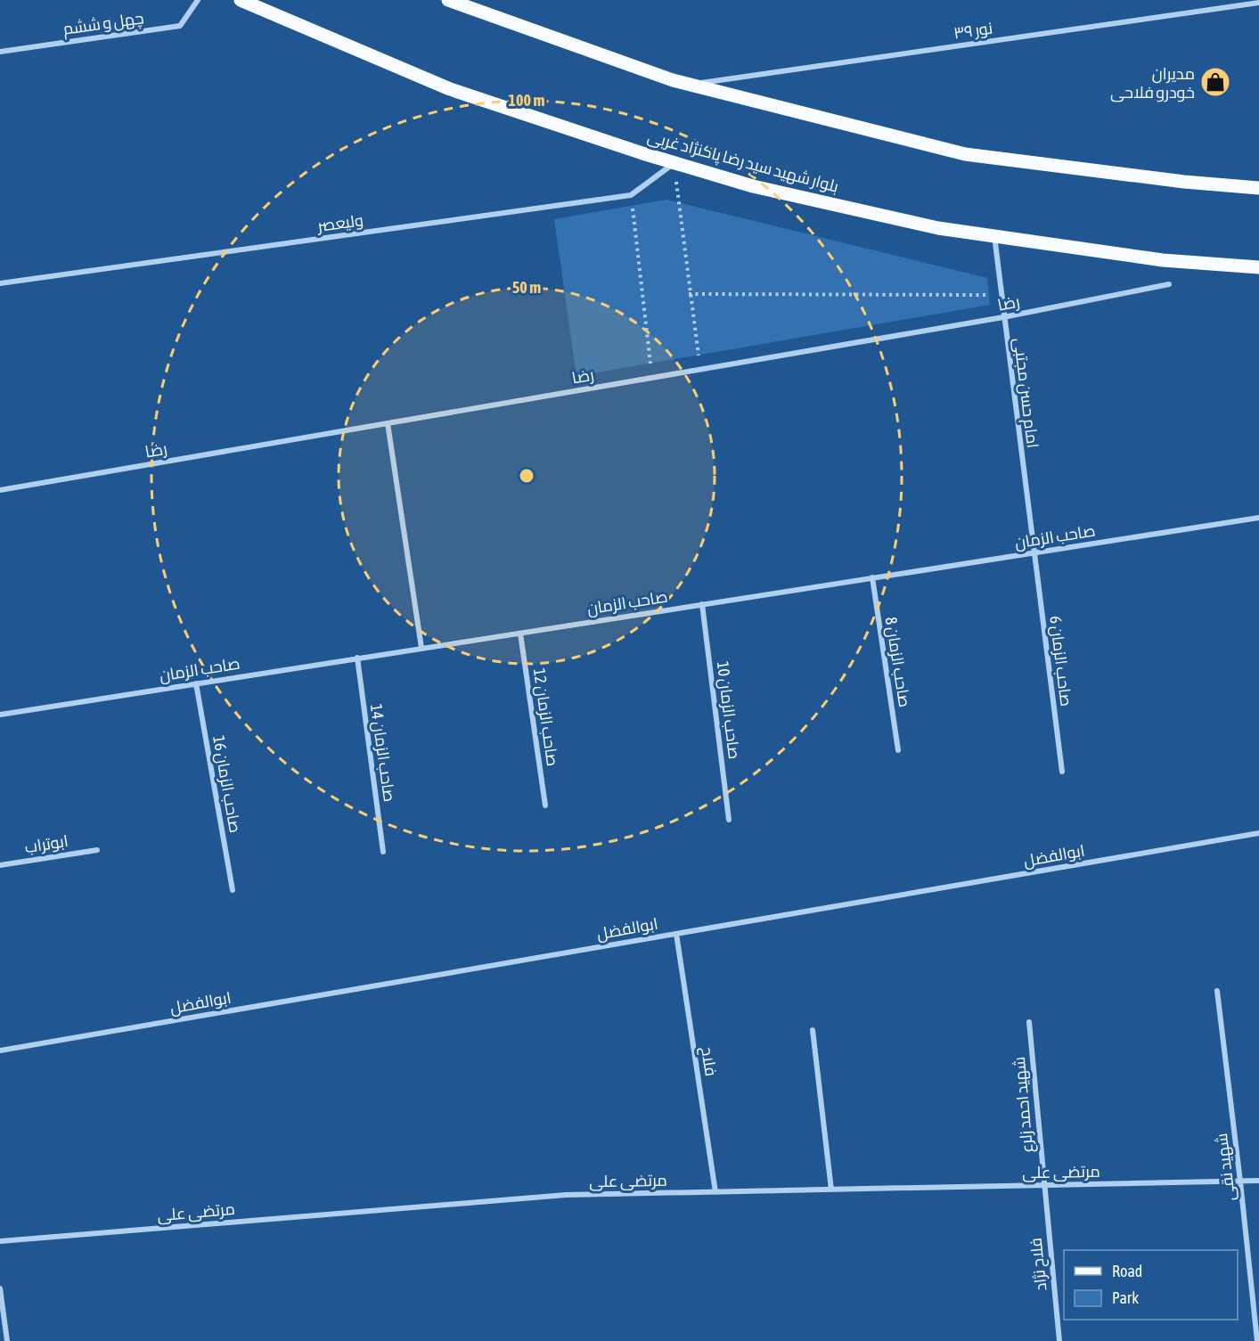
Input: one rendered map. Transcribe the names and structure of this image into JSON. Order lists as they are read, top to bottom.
{
  "streets": {
    "main road": ["بلوار شهید سید رضا پاکنژاد غربی"],
    "street": [
      "چهل و ششم",
      "نور ۳۹",
      "ولیعصر",
      "رضا",
      "امام حسن مجتبی",
      "صاحب الزمان",
      "صاحب الزمان 6",
      "صاحب الزمان 8",
      "صاحب الزمان 10",
      "صاحب الزمان 12",
      "صاحب الزمان 14",
      "صاحب الزمان 16",
      "ابوتراب",
      "ابوالفضل",
      "فلاح",
      "شهید احمد زلرع",
      "شهید نقی",
      "مرتضی علی",
      "فلاح نژاد"
    ]
  },
  "crossings": [
    ["بلوار شهید سید رضا پاکنژاد غربی", "ولیعصر"],
    ["بلوار شهید سید رضا پاکنژاد غربی", "امام حسن مجتبی"],
    ["رضا", "امام حسن مجتبی"],
    ["امام حسن مجتبی", "صاحب الزمان"],
    ["امام حسن مجتبی", "صاحب الزمان 6"],
    ["صاحب الزمان", "صاحب الزمان 6"],
    ["صاحب الزمان", "صاحب الزمان 8"],
    ["صاحب الزمان", "صاحب الزمان 10"],
    ["صاحب الزمان", "صاحب الزمان 12"],
    ["صاحب الزمان", "صاحب الزمان 14"],
    ["صاحب الزمان", "صاحب الزمان 16"],
    ["ابوالفضل", "فلاح"],
    ["فلاح", "مرتضی علی"],
    ["شهید احمد زلرع", "مرتضی علی"],
    ["شهید احمد زلرع", "فلاح نژاد"],
    ["شهید نقی", "مرتضی علی"],
    ["مرتضی علی", "فلاح نژاد"]
  ],
  "places": {
    "shop": ["مدیران خودرو فلاحی"]
  },
  "legend": ["Road", "Park"],
  "rings": ["100 m", "50 m"]
}
